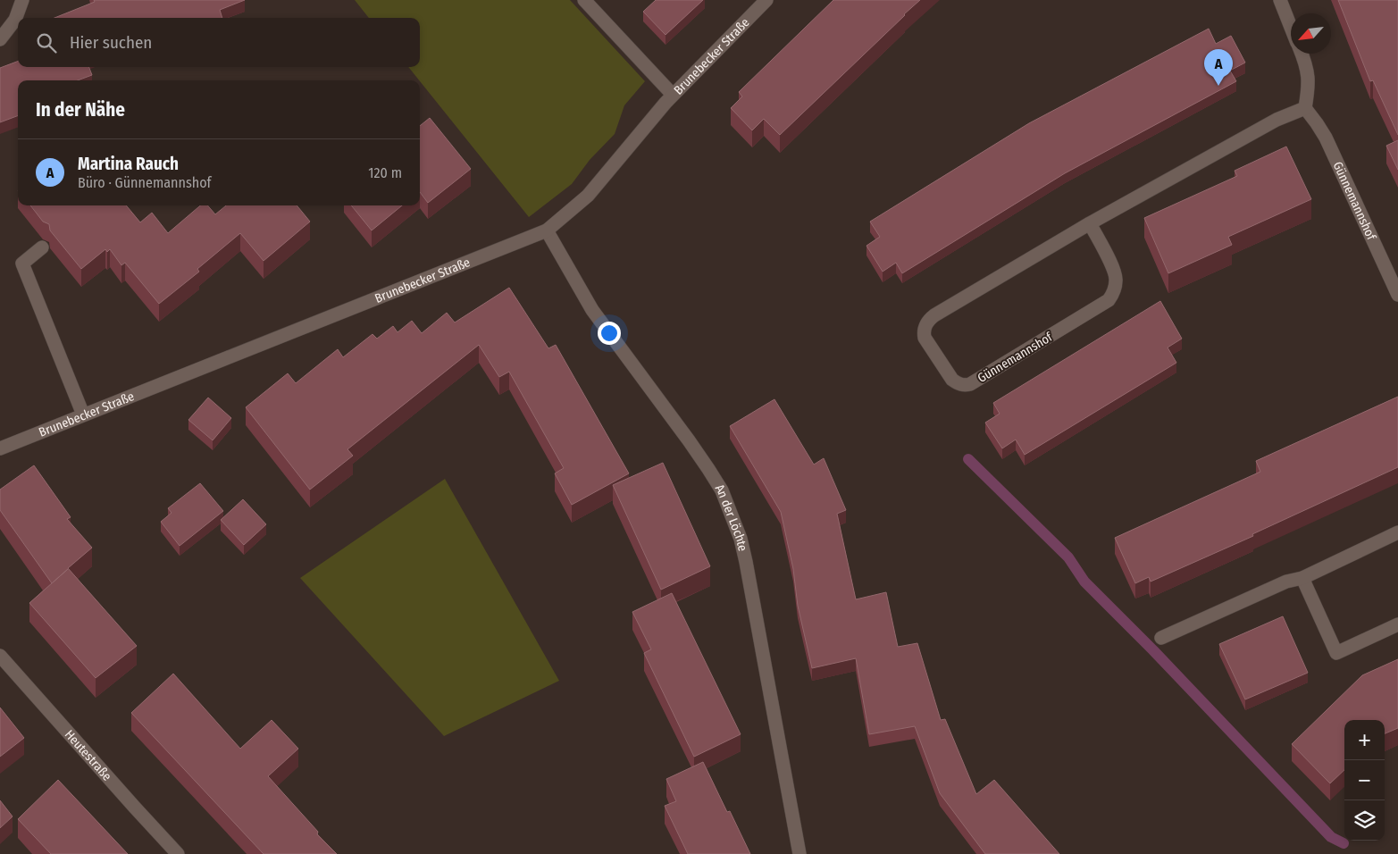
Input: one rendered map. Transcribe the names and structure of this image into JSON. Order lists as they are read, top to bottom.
{
  "streets": {
    "street": [
      "Brunebecker Straße",
      "Günnemannshof",
      "An der Löchte",
      "Heutestraße"
    ]
  },
  "crossings": [
    ["Brunebecker Straße", "An der Löchte"]
  ],
  "north": "bottom left",
  "page": {
    "search": "Hier suchen",
    "pins": "A",
    "heading": "In der Nähe",
    "list": [
      {
        "mark": "A",
        "name": "Martina Rauch",
        "note": "Büro · Günnemannshof",
        "value": "120 m"
      }
    ],
    "map_buttons": ["+", "−"]
  }
}
